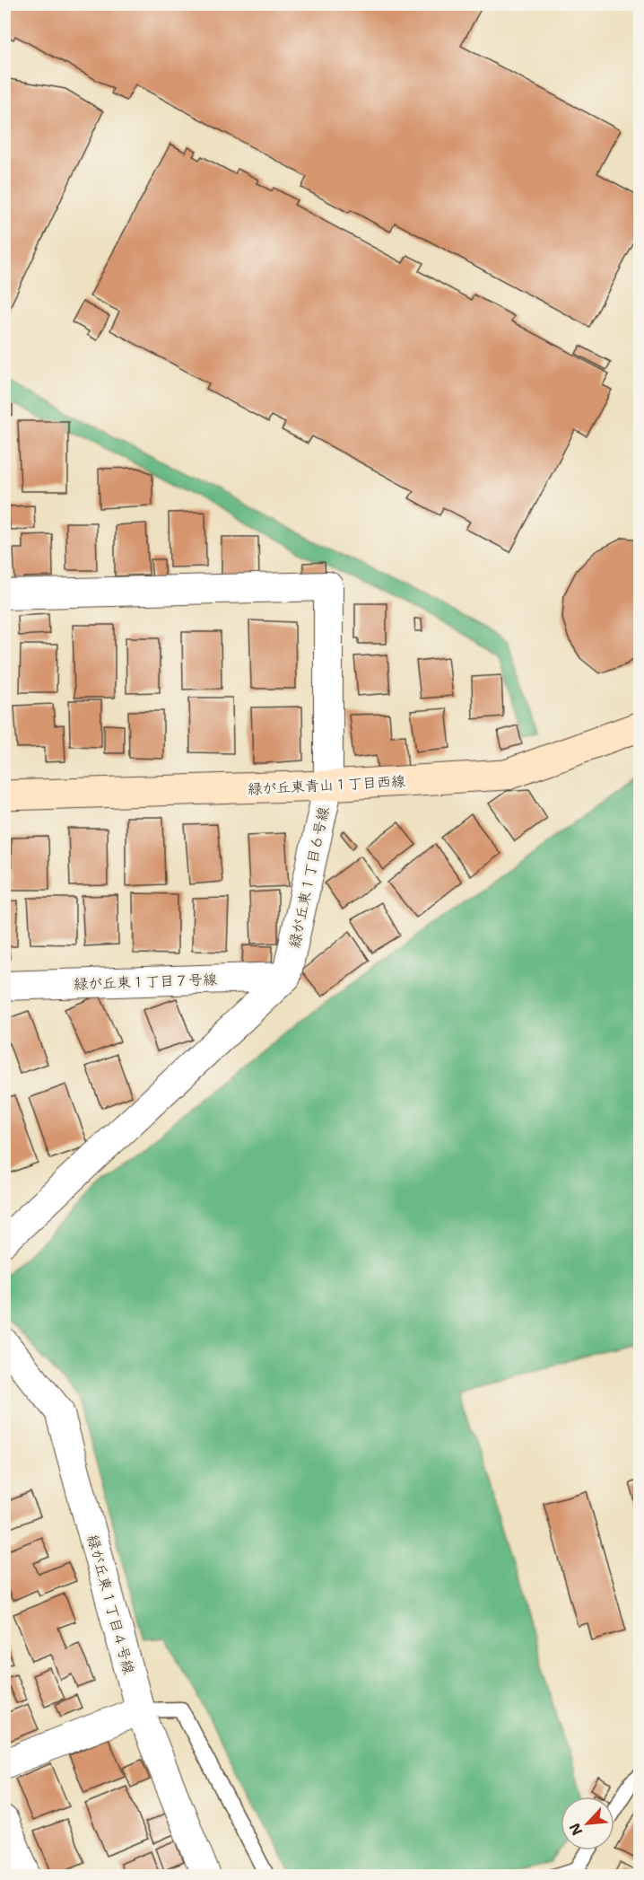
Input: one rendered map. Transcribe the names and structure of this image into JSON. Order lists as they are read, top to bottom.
{
  "streets": {
    "street": [
      "緑が丘東青山１丁目西線",
      "緑が丘東１丁目６号線",
      "緑が丘東１丁目７号線",
      "緑が丘東１丁目４号線"
    ]
  },
  "crossings": [
    ["緑が丘東青山１丁目西線", "緑が丘東１丁目６号線"],
    ["緑が丘東１丁目６号線", "緑が丘東１丁目７号線"]
  ],
  "north": "bottom left"
}
